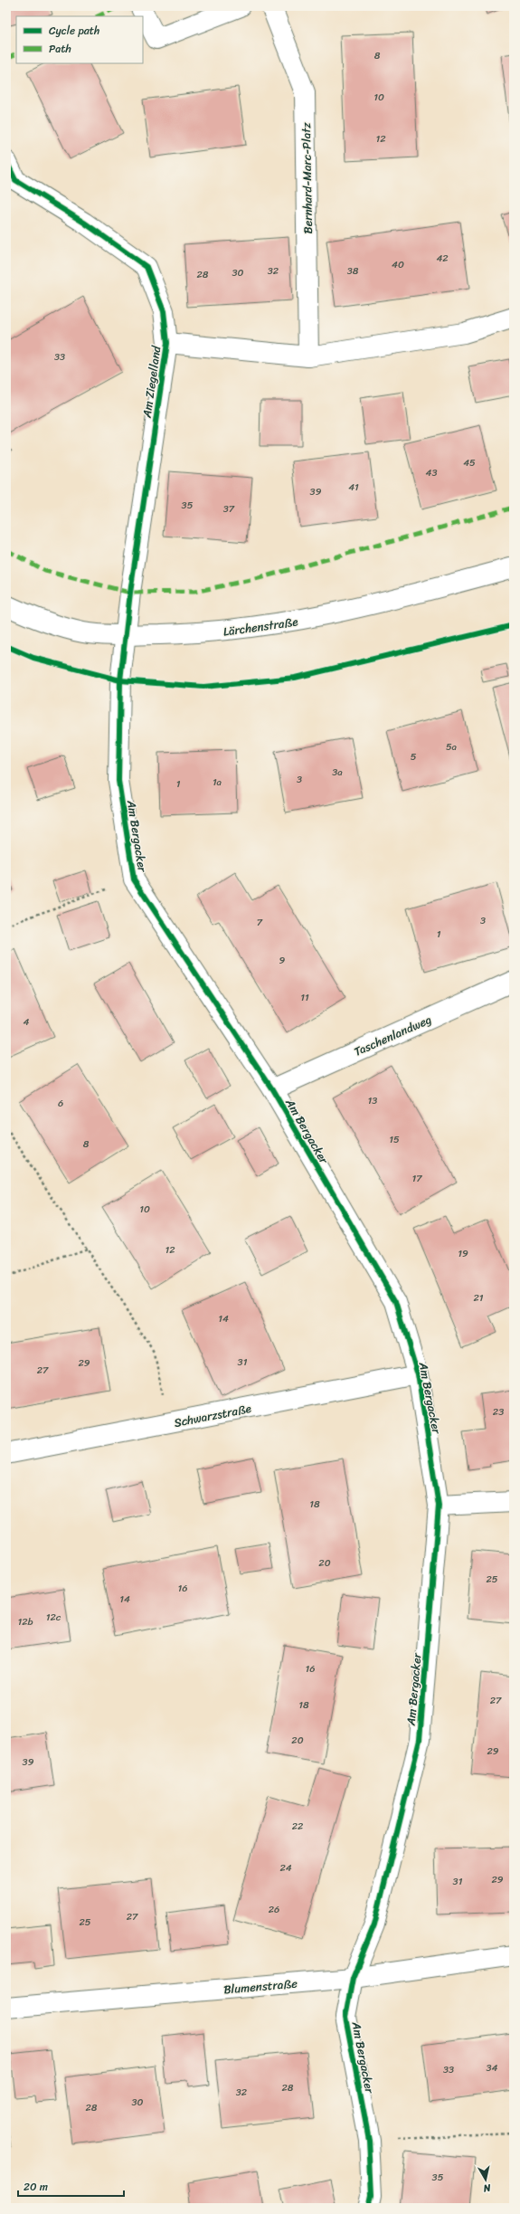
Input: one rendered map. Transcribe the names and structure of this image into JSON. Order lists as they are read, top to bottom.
{
  "streets": {
    "street": [
      "Bernhard-Marc-Platz",
      "Am Ziegelland",
      "Lärchenstraße",
      "Am Bergacker",
      "Taschenlandweg",
      "Schwarzstraße",
      "Blumenstraße"
    ]
  },
  "crossings": [
    ["Bernhard-Marc-Platz", "Am Ziegelland"],
    ["Am Ziegelland", "Lärchenstraße"],
    ["Am Ziegelland", "Am Bergacker"],
    ["Lärchenstraße", "Am Bergacker"],
    ["Am Bergacker", "Taschenlandweg"],
    ["Am Bergacker", "Schwarzstraße"],
    ["Am Bergacker", "Blumenstraße"]
  ],
  "house_numbers": [
    "8",
    "10",
    "12",
    "42",
    "40",
    "32",
    "38",
    "30",
    "28",
    "33",
    "45",
    "43",
    "41",
    "39",
    "35",
    "37",
    "5a",
    "5",
    "3a",
    "3",
    "1a",
    "1",
    "3",
    "7",
    "1",
    "9",
    "11",
    "4",
    "13",
    "6",
    "15",
    "8",
    "17",
    "10",
    "12",
    "19",
    "21",
    "14",
    "31",
    "29",
    "27",
    "23",
    "18",
    "20",
    "25",
    "16",
    "14",
    "12c",
    "12b",
    "16",
    "27",
    "18",
    "20",
    "29",
    "39",
    "22",
    "24",
    "29",
    "31",
    "26",
    "27",
    "25",
    "34",
    "33",
    "28",
    "32",
    "30",
    "28",
    "35"
  ],
  "legend": ["Cycle path", "Path"],
  "scale_bar": "20 m",
  "north": "bottom"
}
